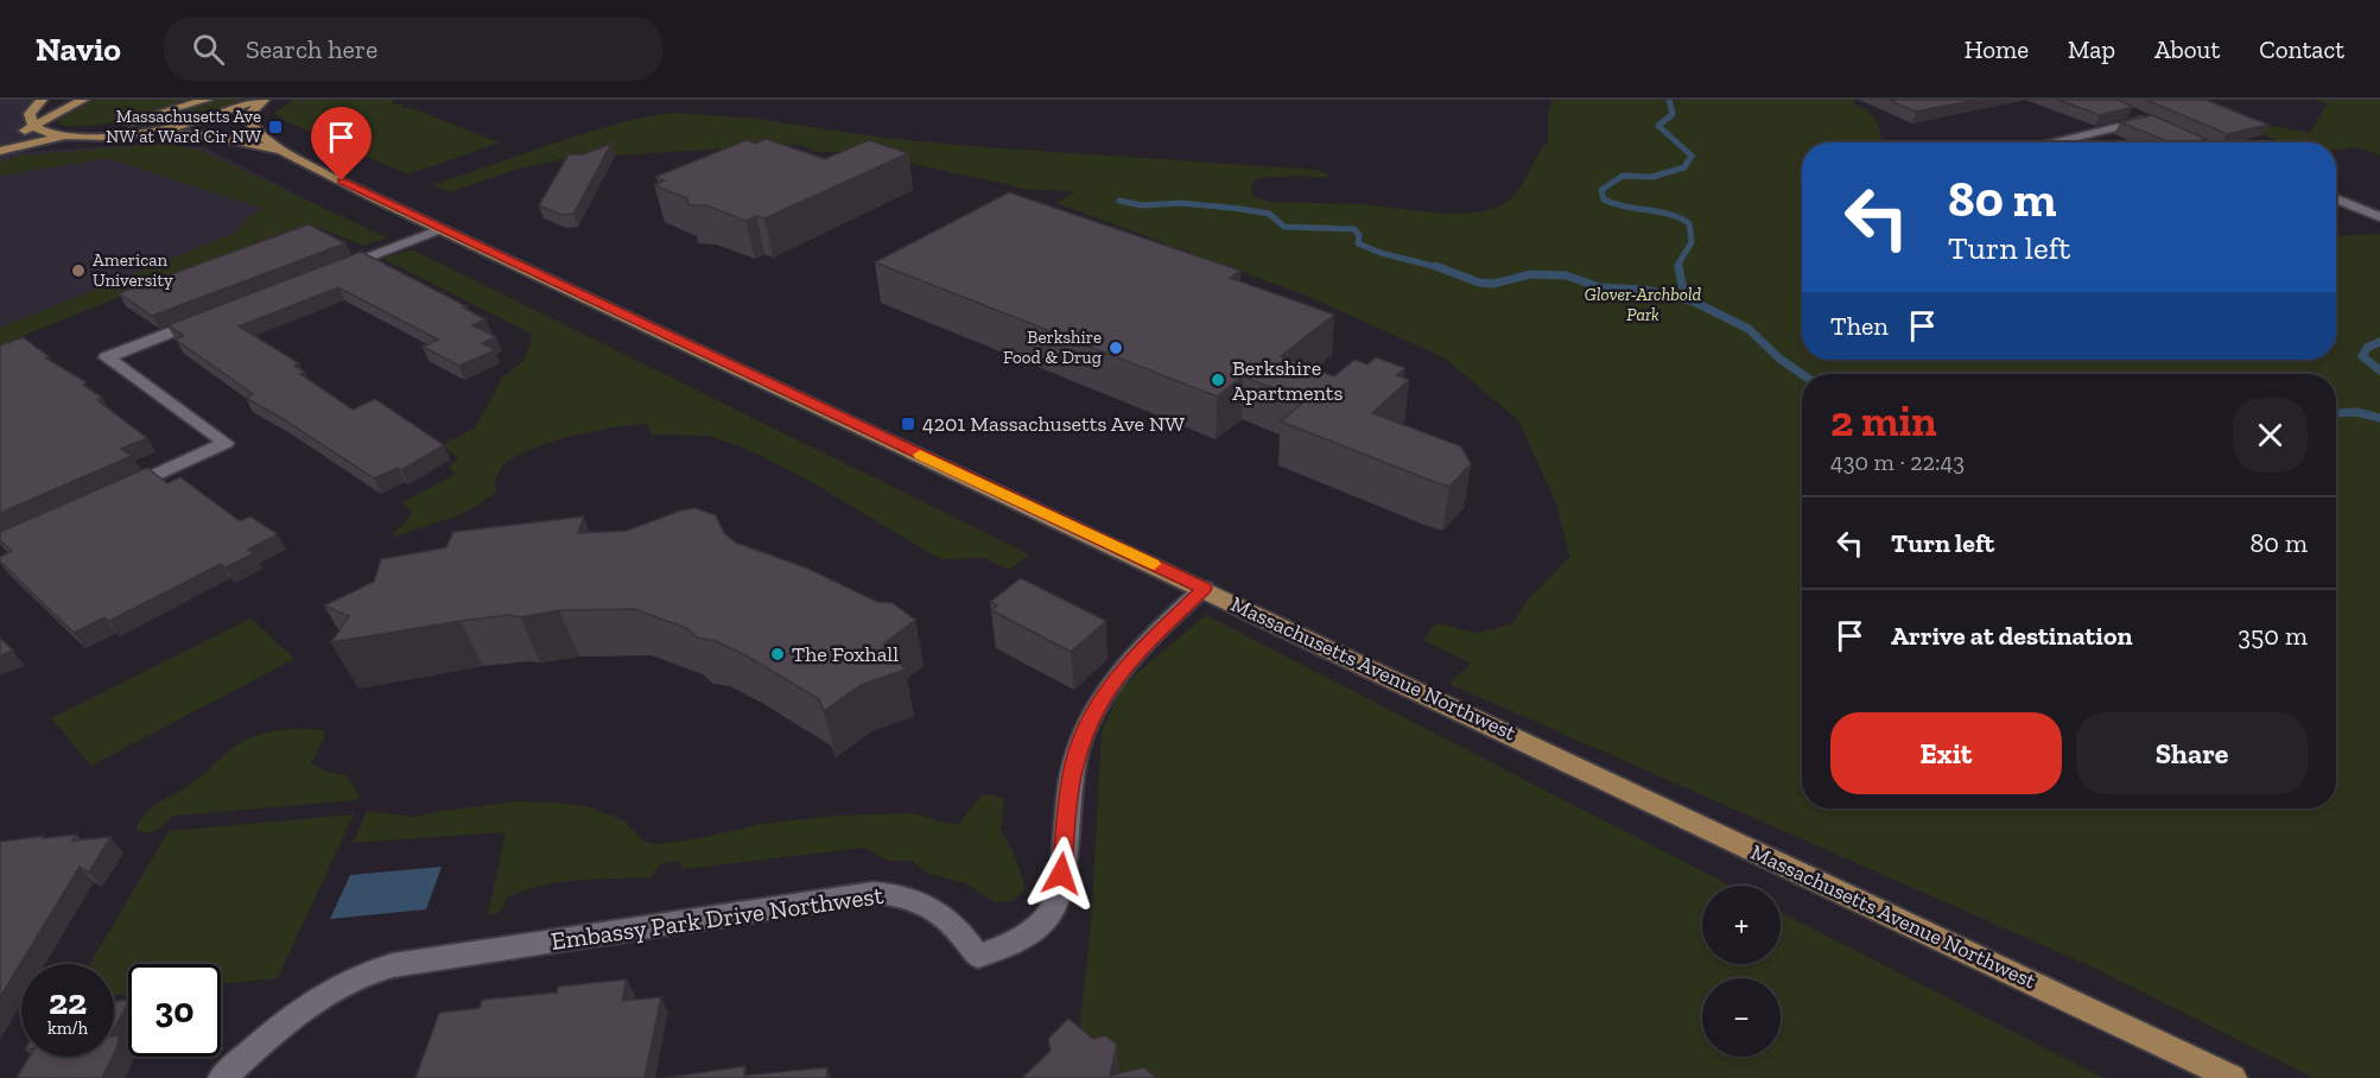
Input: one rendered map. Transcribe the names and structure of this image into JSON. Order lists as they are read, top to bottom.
{
  "streets": {
    "main road": ["Massachusetts Avenue Northwest"],
    "street": ["Embassy Park Drive Northwest"]
  },
  "crossings": [
    ["Massachusetts Avenue Northwest", "Embassy Park Drive Northwest"]
  ],
  "parks": ["Glover-Archbold Park"],
  "places": {
    "transit": ["Massachusetts Ave NW at Ward Cir NW", "4201 Massachusetts Ave NW"],
    "other": [
      "American University",
      "Berkshire Food & Drug",
      "Berkshire Apartments",
      "The Foxhall"
    ]
  },
  "page": {
    "header": "Navio",
    "search": "Search here",
    "nav": [
      "Home",
      "Map",
      "About",
      "Contact"
    ],
    "turn": ["80 m", "Turn left"],
    "then": "Then",
    "heading": ["2 min", "430 m · 22:43"],
    "list": [
      {
        "name": "Turn left",
        "value": "80 m"
      },
      {
        "name": "Arrive at destination",
        "value": "350 m"
      }
    ],
    "buttons": ["Exit", "Share"],
    "map_buttons": ["+", "−"],
    "speed": "22 km/h",
    "limit": "30"
  }
}
